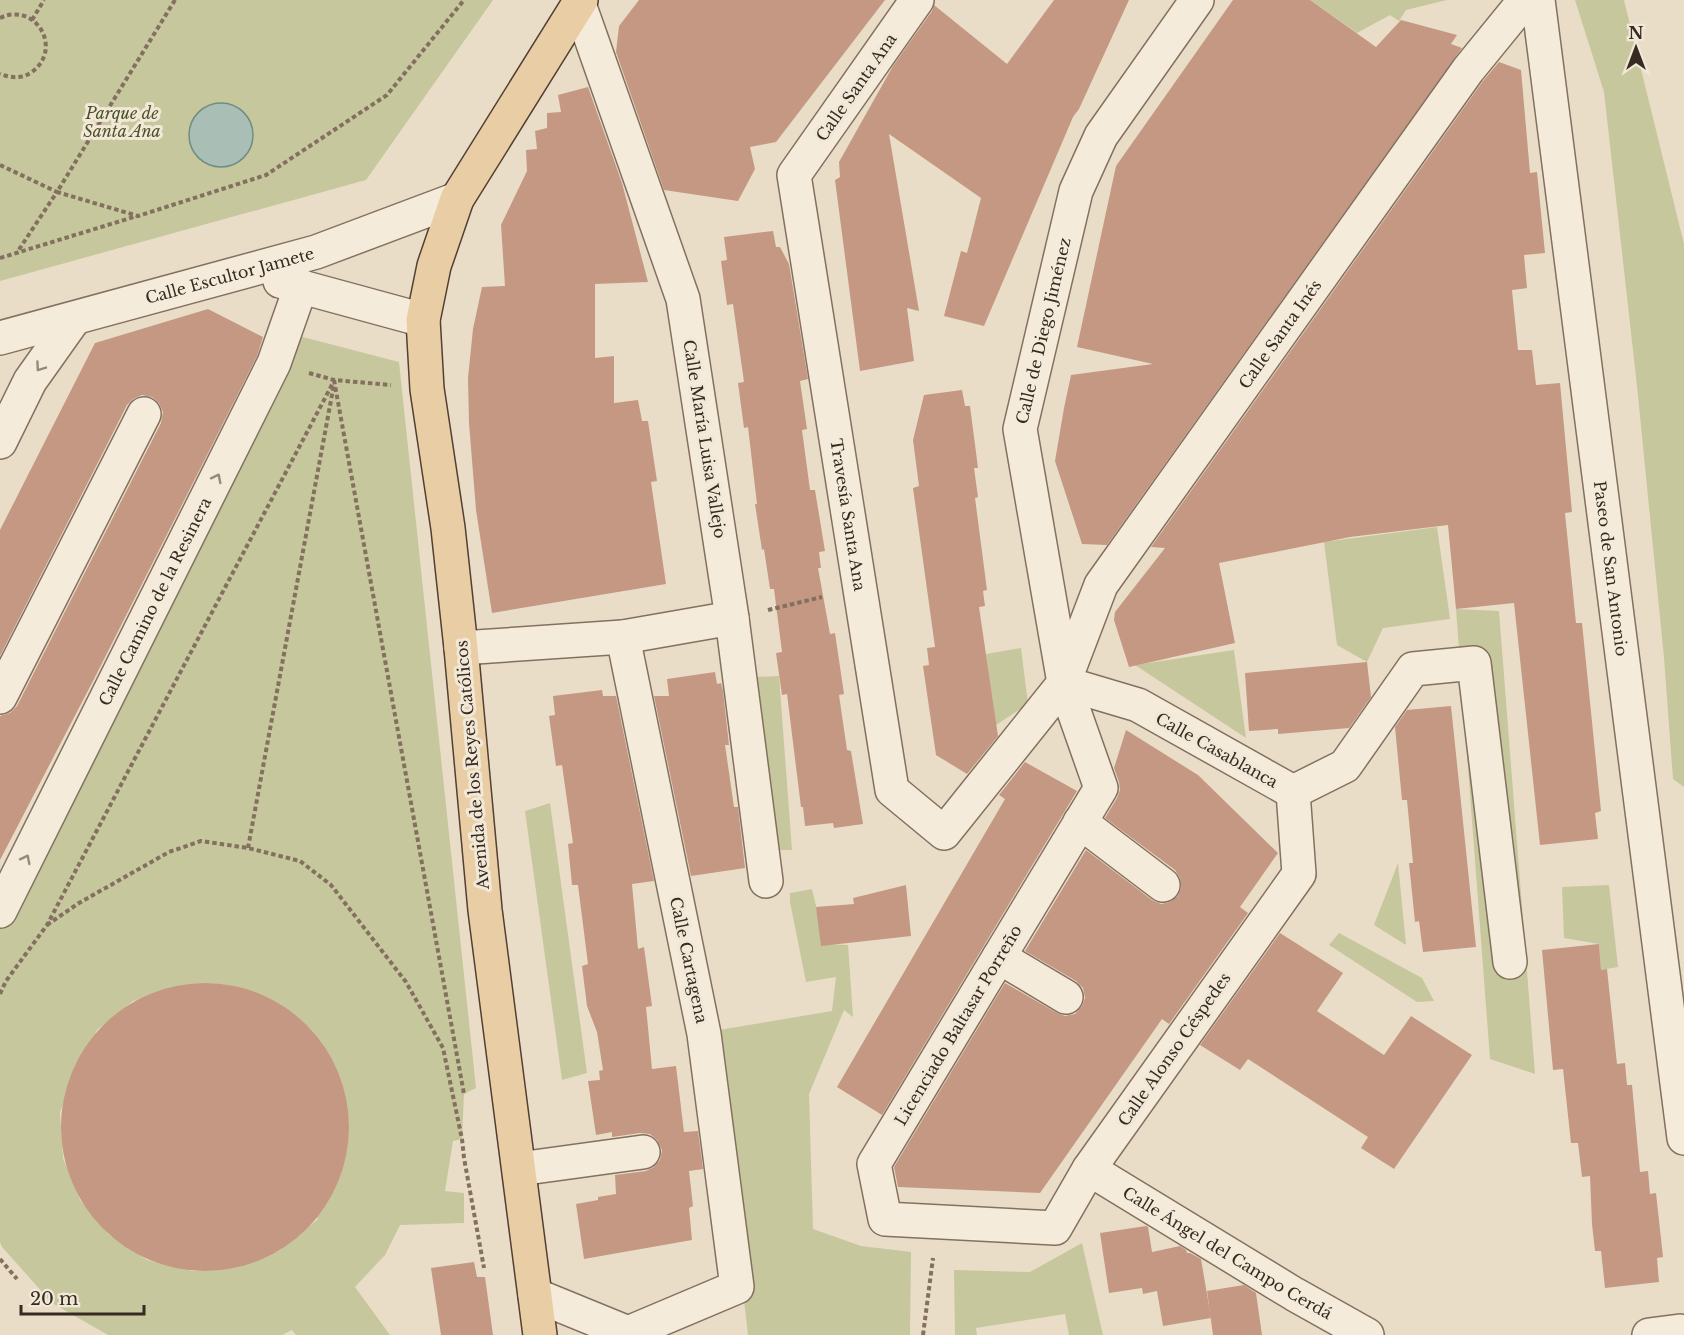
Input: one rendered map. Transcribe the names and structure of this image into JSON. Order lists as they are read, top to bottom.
{
  "streets": {
    "main road": ["Avenida de los Reyes Católicos"],
    "street": [
      "Calle Santa Ana",
      "Calle Escultor Jamete",
      "Calle de Diego Jiménez",
      "Calle Santa Inés",
      "Calle María Luisa Vallejo",
      "Travesía Santa Ana",
      "Paseo de San Antonio",
      "Calle Camino de la Resinera",
      "Calle Casablanca",
      "Calle Cartagena",
      "Licenciado Baltasar Porreño",
      "Calle Alonso Céspedes",
      "Calle Ángel del Campo Cerdá"
    ]
  },
  "crossings": [
    ["Calle Santa Ana", "Travesía Santa Ana"],
    ["Calle Escultor Jamete", "Avenida de los Reyes Católicos"],
    ["Calle de Diego Jiménez", "Calle Santa Inés"],
    ["Calle de Diego Jiménez", "Travesía Santa Ana"],
    ["Calle de Diego Jiménez", "Calle Casablanca"],
    ["Calle de Diego Jiménez", "Licenciado Baltasar Porreño"],
    ["Calle Santa Inés", "Travesía Santa Ana"],
    ["Calle Santa Inés", "Calle Casablanca"],
    ["Calle Santa Inés", "Licenciado Baltasar Porreño"],
    ["Calle María Luisa Vallejo", "Avenida de los Reyes Católicos"],
    ["Travesía Santa Ana", "Calle Casablanca"],
    ["Travesía Santa Ana", "Licenciado Baltasar Porreño"],
    ["Calle Casablanca", "Licenciado Baltasar Porreño"],
    ["Calle Casablanca", "Calle Alonso Céspedes"],
    ["Avenida de los Reyes Católicos", "Calle Cartagena"],
    ["Licenciado Baltasar Porreño", "Calle Alonso Céspedes"],
    ["Calle Alonso Céspedes", "Calle Ángel del Campo Cerdá"]
  ],
  "parks": ["Parque de Santa Ana"],
  "scale_bar": "20 m",
  "north": "top"
}
